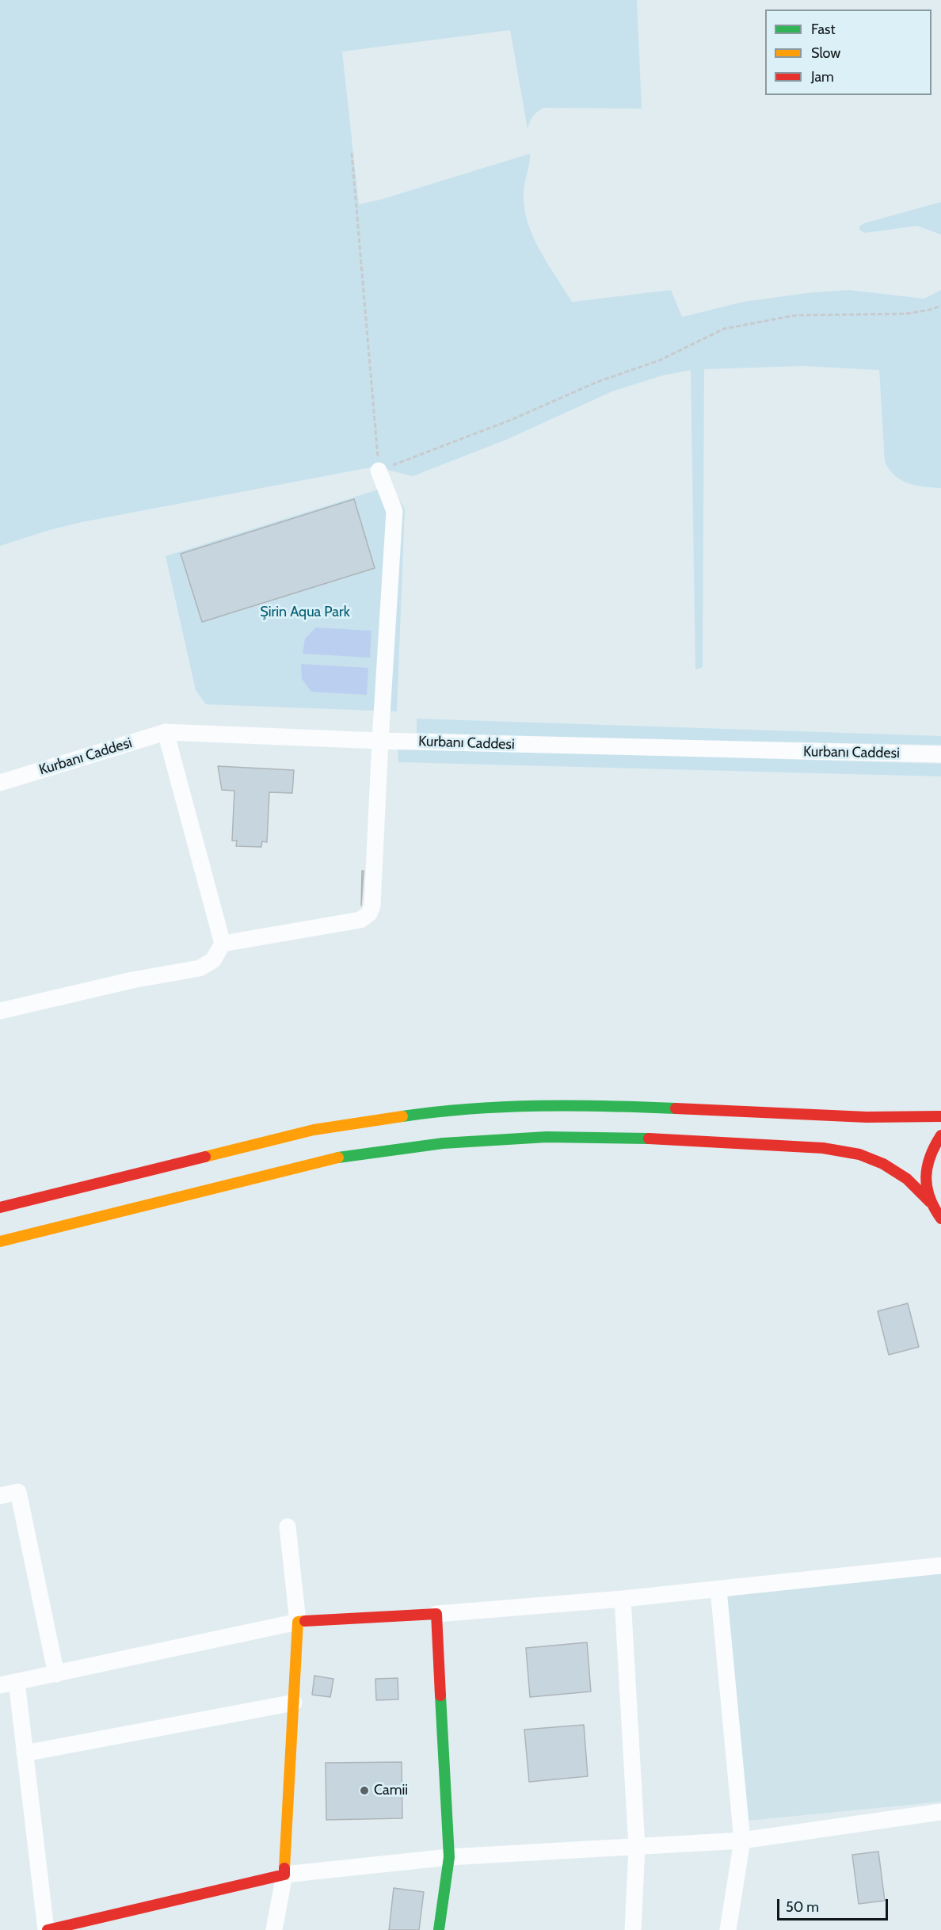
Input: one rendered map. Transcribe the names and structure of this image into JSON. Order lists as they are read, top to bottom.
{
  "streets": {
    "street": ["Kurbanı Caddesi"]
  },
  "parks": ["Şirin Aqua Park"],
  "places": ["Camii"],
  "legend": ["Fast", "Slow", "Jam"],
  "scale_bar": "50 m"
}
